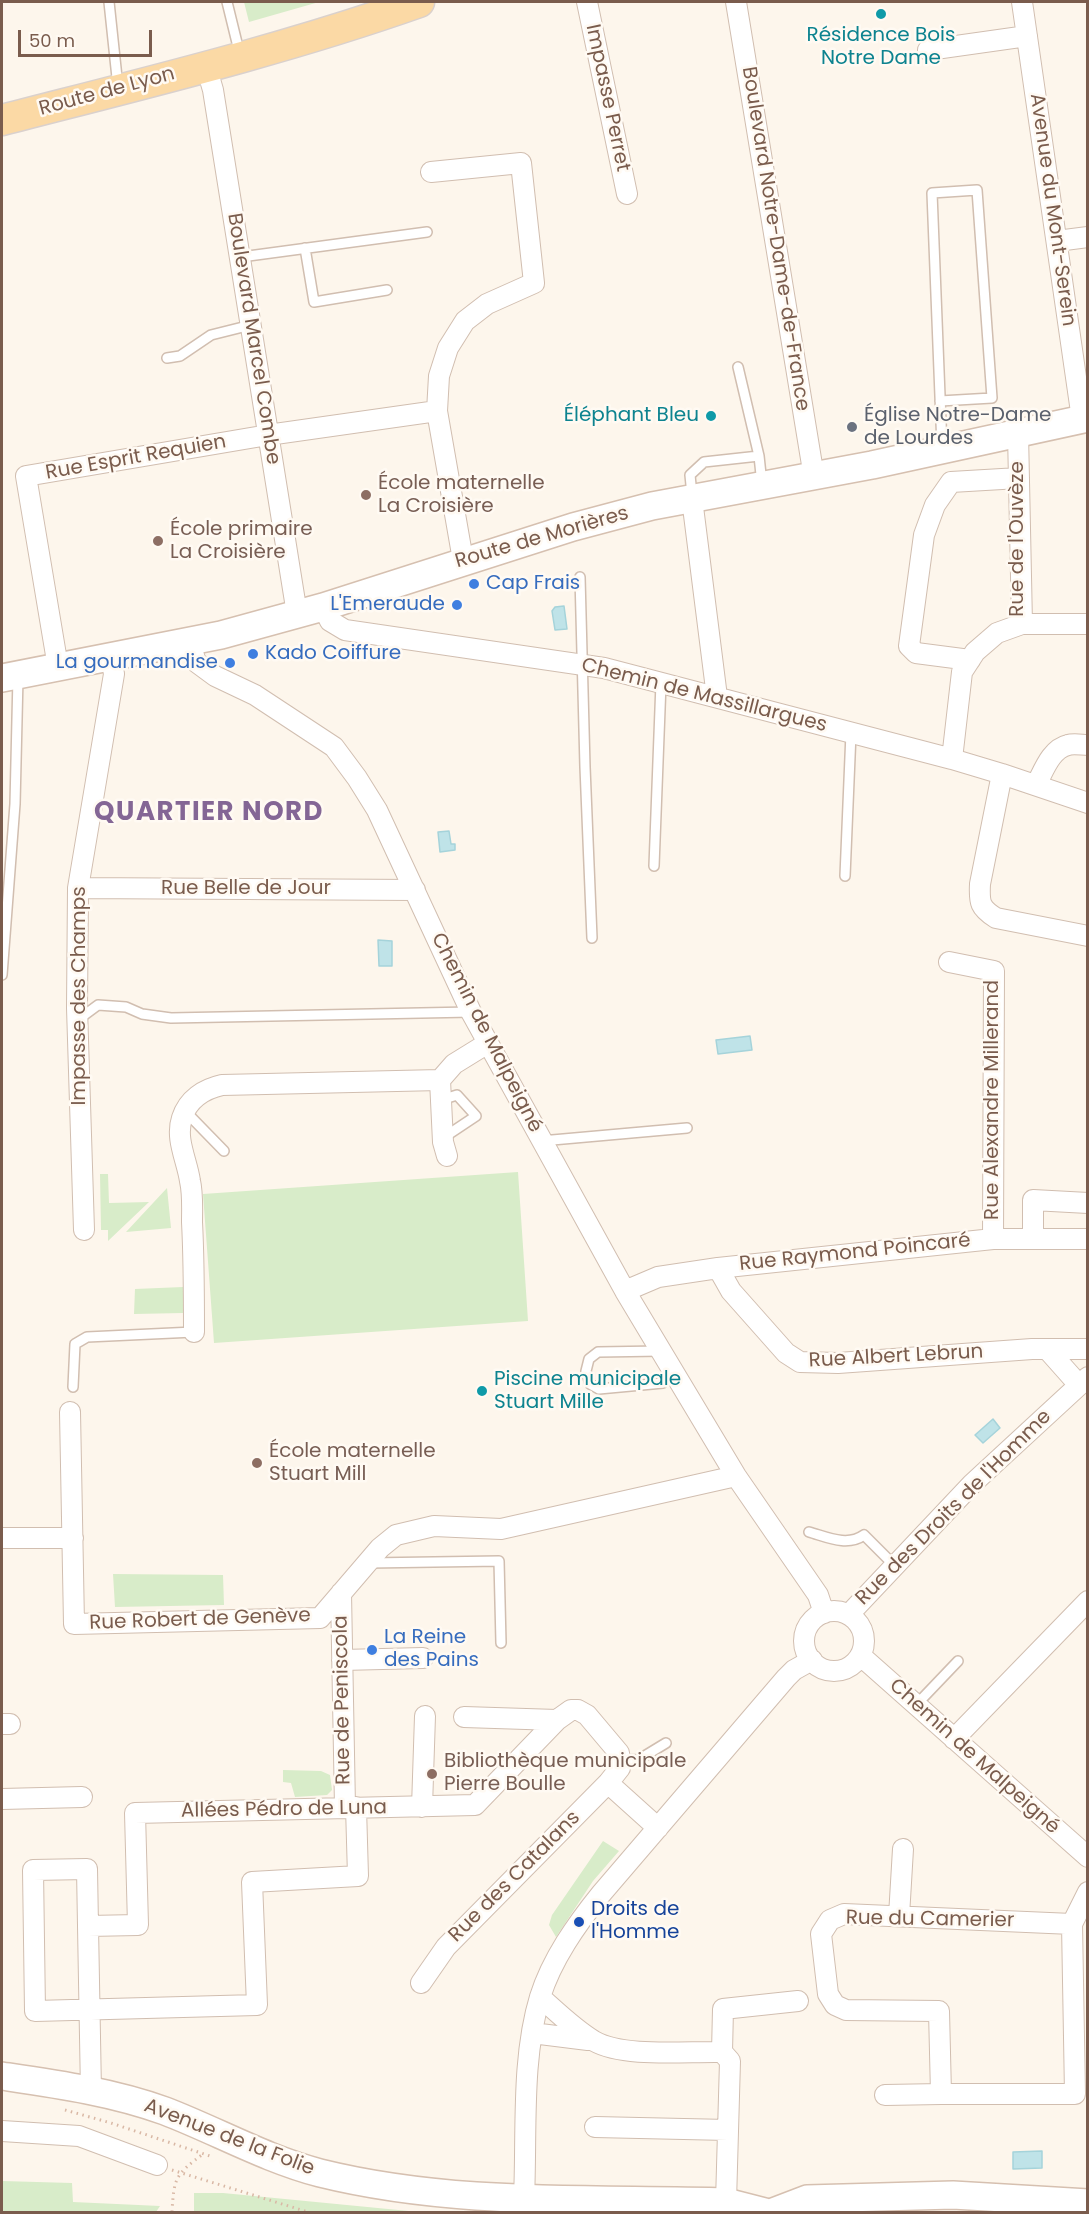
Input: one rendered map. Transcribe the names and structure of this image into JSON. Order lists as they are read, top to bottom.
{
  "streets": {
    "main road": ["Route de Lyon", "Route de Morières", "Avenue de la Folie"],
    "street": [
      "Impasse Perret",
      "Avenue du Mont-Serein",
      "Boulevard Notre-Dame-de-France",
      "Boulevard Marcel Combe",
      "Rue Esprit Requien",
      "Rue de l'Ouvèze",
      "Chemin de Massillargues",
      "Rue Belle de Jour",
      "Impasse des Champs",
      "Chemin de Malpeigné",
      "Rue Alexandre Millerand",
      "Rue Raymond Poincaré",
      "Rue Albert Lebrun",
      "Rue des Droits de l'Homme",
      "Rue Robert de Genève",
      "Rue de Peniscola",
      "Allées Pédro de Luna",
      "Rue des Catalans",
      "Rue du Camerier"
    ]
  },
  "crossings": [
    ["Route de Lyon", "Boulevard Marcel Combe"],
    ["Avenue du Mont-Serein", "Route de Morières"],
    ["Boulevard Notre-Dame-de-France", "Route de Morières"],
    ["Boulevard Marcel Combe", "Rue Esprit Requien"],
    ["Boulevard Marcel Combe", "Route de Morières"],
    ["Rue Esprit Requien", "Route de Morières"],
    ["Route de Morières", "Rue de l'Ouvèze"],
    ["Route de Morières", "Chemin de Massillargues"],
    ["Route de Morières", "Impasse des Champs"],
    ["Route de Morières", "Chemin de Malpeigné"],
    ["Rue de l'Ouvèze", "Chemin de Massillargues"],
    ["Rue Belle de Jour", "Impasse des Champs"],
    ["Rue Belle de Jour", "Chemin de Malpeigné"],
    ["Chemin de Malpeigné", "Rue Raymond Poincaré"],
    ["Chemin de Malpeigné", "Rue des Droits de l'Homme"],
    ["Chemin de Malpeigné", "Rue Robert de Genève"],
    ["Rue Alexandre Millerand", "Rue Raymond Poincaré"],
    ["Rue Raymond Poincaré", "Rue Albert Lebrun"],
    ["Rue Robert de Genève", "Rue de Peniscola"],
    ["Rue de Peniscola", "Allées Pédro de Luna"]
  ],
  "districts": ["QUARTIER NORD"],
  "places": [
    "Résidence Bois Notre Dame",
    "Éléphant Bleu",
    "Église Notre-Dame de Lourdes",
    "École maternelle La Croisière",
    "École primaire La Croisière",
    "Cap Frais",
    "L'Emeraude",
    "Kado Coiffure",
    "La gourmandise",
    "Piscine municipale Stuart Mille",
    "École maternelle Stuart Mill",
    "La Reine des Pains",
    "Bibliothèque municipale Pierre Boulle",
    "Droits de l'Homme"
  ],
  "scale_bar": "50 m"
}
